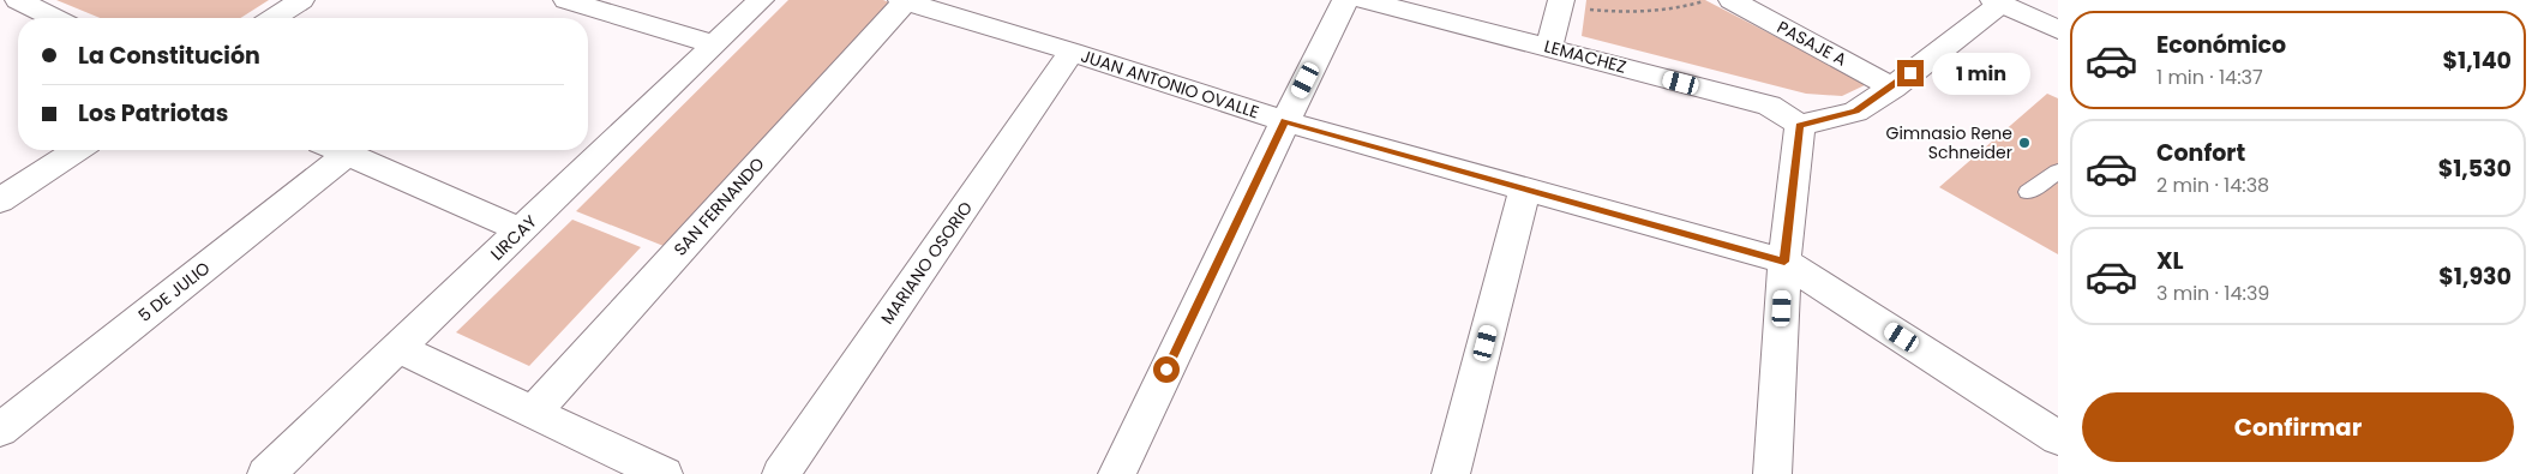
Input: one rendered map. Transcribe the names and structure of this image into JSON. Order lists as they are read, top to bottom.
{
  "streets": {
    "street": [
      "PASAJE A",
      "LEMACHEZ",
      "JUAN ANTONIO OVALLE",
      "SAN FERNANDO",
      "LIRCAY",
      "MARIANO OSORIO",
      "5 DE JULIO"
    ]
  },
  "crossings": [
    ["JUAN ANTONIO OVALLE", "SAN FERNANDO"],
    ["JUAN ANTONIO OVALLE", "MARIANO OSORIO"]
  ],
  "places": ["Gimnasio Rene Schneider"],
  "page": {
    "list": [
      {
        "name": "Económico",
        "note": "1 min · 14:37",
        "value": "$1,140"
      },
      {
        "name": "Confort",
        "note": "2 min · 14:38",
        "value": "$1,530"
      },
      {
        "name": "XL",
        "note": "3 min · 14:39",
        "value": "$1,930"
      }
    ],
    "banner": ["La Constitución", "Los Patriotas"],
    "bubble": "1 min",
    "buttons": "Confirmar"
  }
}
